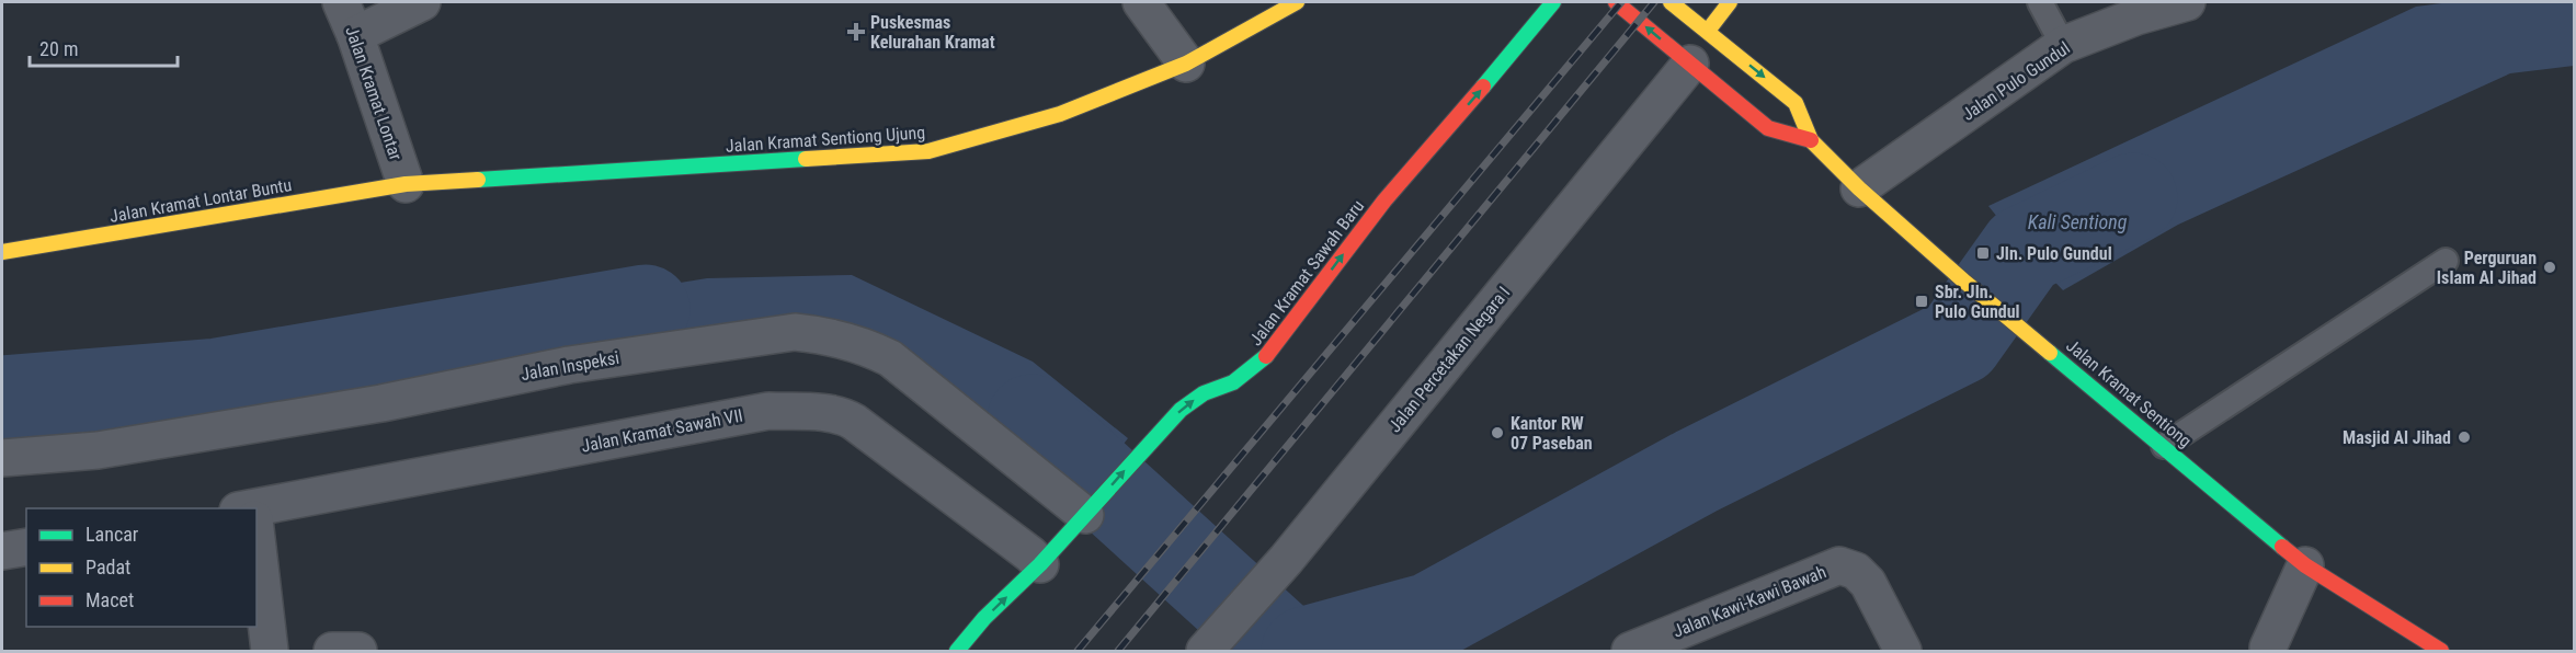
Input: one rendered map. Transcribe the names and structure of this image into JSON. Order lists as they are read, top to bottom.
{
  "streets": {
    "street": [
      "Jalan Pulo Gundul",
      "Jalan Kramat Lontar",
      "Jalan Kramat Sentiong Ujung",
      "Jalan Kramat Lontar Buntu",
      "Jalan Kramat Sawah Baru",
      "Jalan Percetakan Negara I",
      "Jalan Inspeksi",
      "Jalan Kramat Sentiong",
      "Jalan Kramat Sawah VII",
      "Jalan Kawi-Kawi Bawah"
    ]
  },
  "crossings": [
    ["Jalan Pulo Gundul", "Jalan Kramat Sentiong"],
    ["Jalan Kramat Lontar", "Jalan Kramat Sentiong Ujung"],
    ["Jalan Kramat Lontar", "Jalan Kramat Lontar Buntu"],
    ["Jalan Kramat Sentiong Ujung", "Jalan Kramat Lontar Buntu"],
    ["Jalan Kramat Sawah Baru", "Jalan Inspeksi"],
    ["Jalan Kramat Sawah Baru", "Jalan Kramat Sawah VII"],
    ["Jalan Percetakan Negara I", "Jalan Kramat Sentiong"]
  ],
  "one_way": ["Jalan Kramat Sawah Baru"],
  "water": ["Kali Sentiong"],
  "places": {
    "health": ["Puskesmas Kelurahan Kramat"],
    "transit": ["Jln. Pulo Gundul", "Sbr. Jln. Pulo Gundul"],
    "other": ["Perguruan Islam Al Jihad", "Kantor RW 07 Paseban", "Masjid Al Jihad"]
  },
  "legend": ["Lancar", "Padat", "Macet"],
  "scale_bar": "20 m"
}
